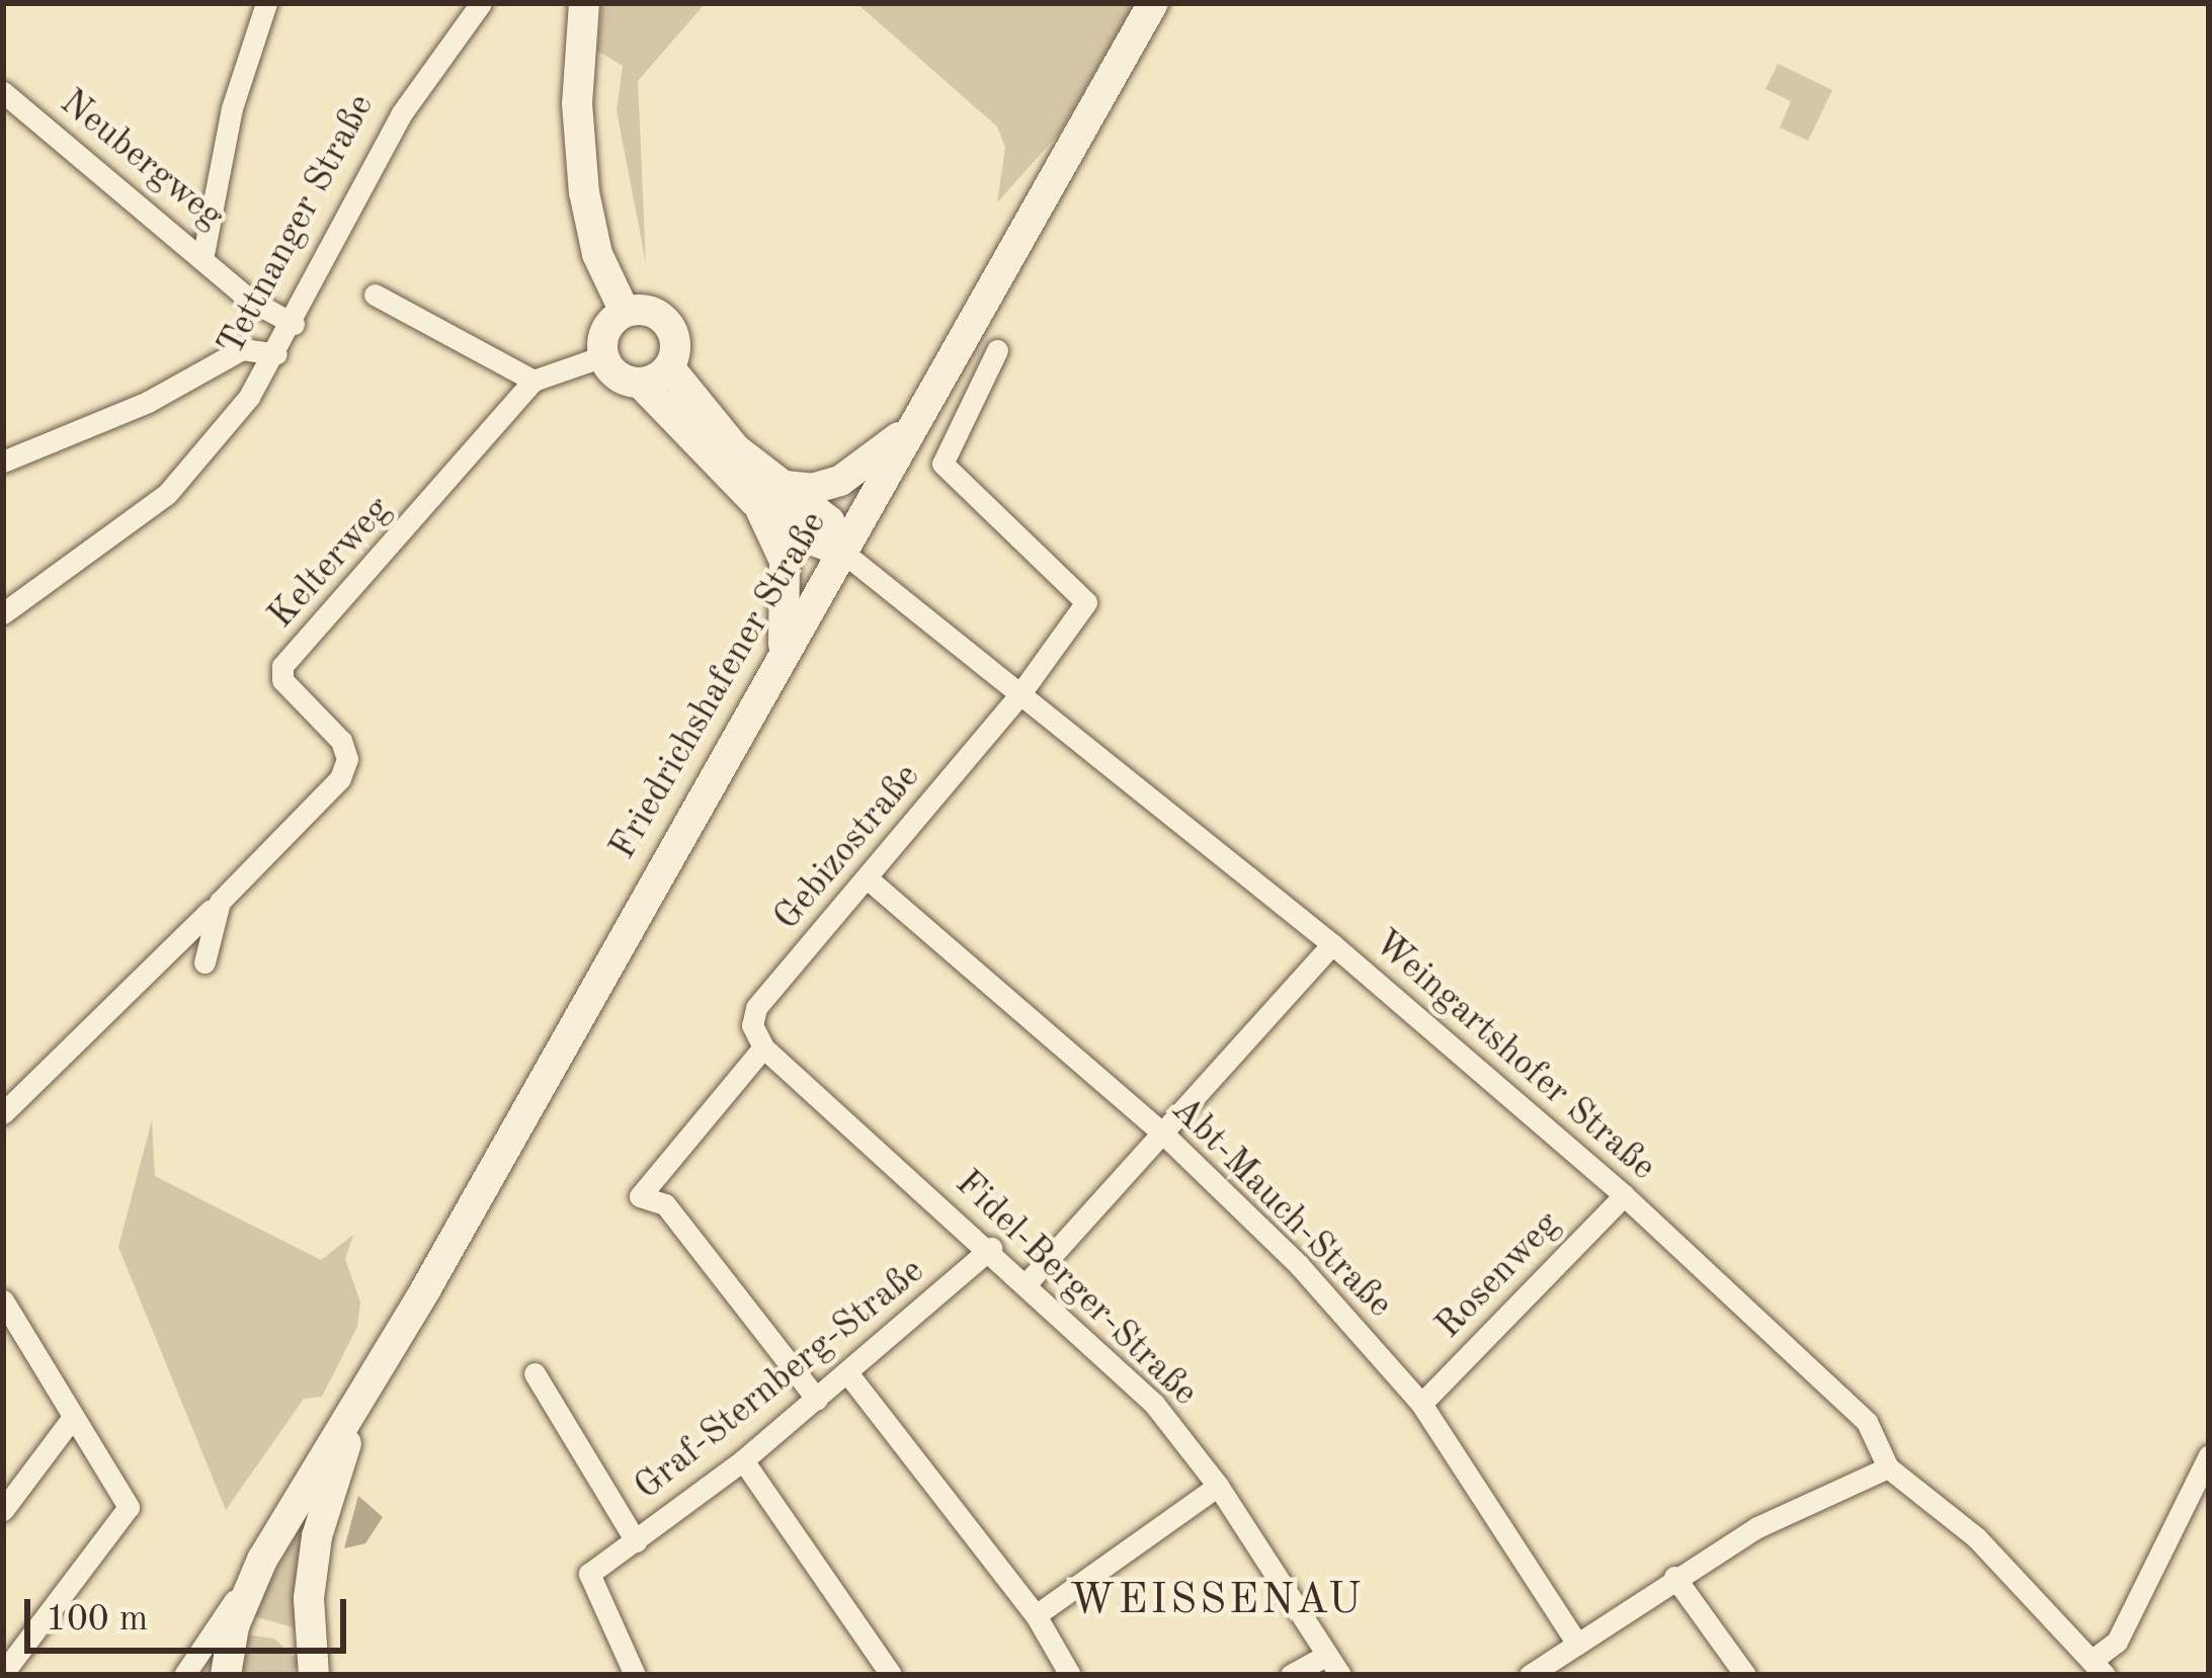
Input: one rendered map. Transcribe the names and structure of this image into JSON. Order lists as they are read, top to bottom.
{
  "streets": {
    "main road": ["Friedrichshafener Straße"],
    "street": [
      "Neubergweg",
      "Tettnanger Straße",
      "Kelterweg",
      "Gebizostraße",
      "Weingartshofer Straße",
      "Abt-Mauch-Straße",
      "Rosenweg",
      "Fidel-Berger-Straße",
      "Graf-Sternberg-Straße"
    ]
  },
  "crossings": [
    ["Neubergweg", "Tettnanger Straße"],
    ["Friedrichshafener Straße", "Weingartshofer Straße"],
    ["Gebizostraße", "Weingartshofer Straße"],
    ["Gebizostraße", "Abt-Mauch-Straße"],
    ["Gebizostraße", "Fidel-Berger-Straße"],
    ["Weingartshofer Straße", "Rosenweg"],
    ["Abt-Mauch-Straße", "Rosenweg"],
    ["Fidel-Berger-Straße", "Graf-Sternberg-Straße"]
  ],
  "districts": ["WEISSENAU"],
  "scale_bar": "100 m"
}
